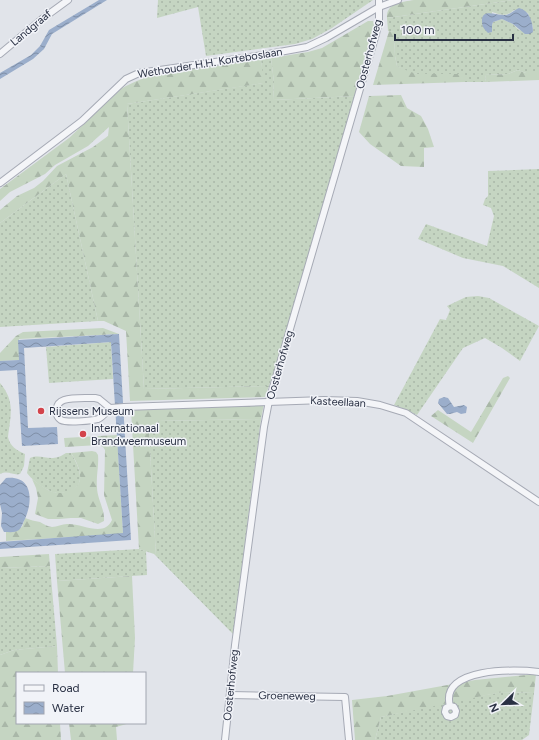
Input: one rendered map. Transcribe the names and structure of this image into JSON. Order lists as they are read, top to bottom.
{
  "streets": {
    "street": [
      "Landgraaf",
      "Oosterhofweg",
      "Wethouder H.H. Korteboslaan",
      "Kasteellaan",
      "Groeneweg"
    ]
  },
  "crossings": [
    ["Oosterhofweg", "Wethouder H.H. Korteboslaan"],
    ["Oosterhofweg", "Kasteellaan"],
    ["Oosterhofweg", "Groeneweg"]
  ],
  "places": ["Rijssens Museum", "Internationaal Brandweermuseum"],
  "legend": ["Road", "Water"],
  "scale_bar": "100 m",
  "north": "bottom left"
}
